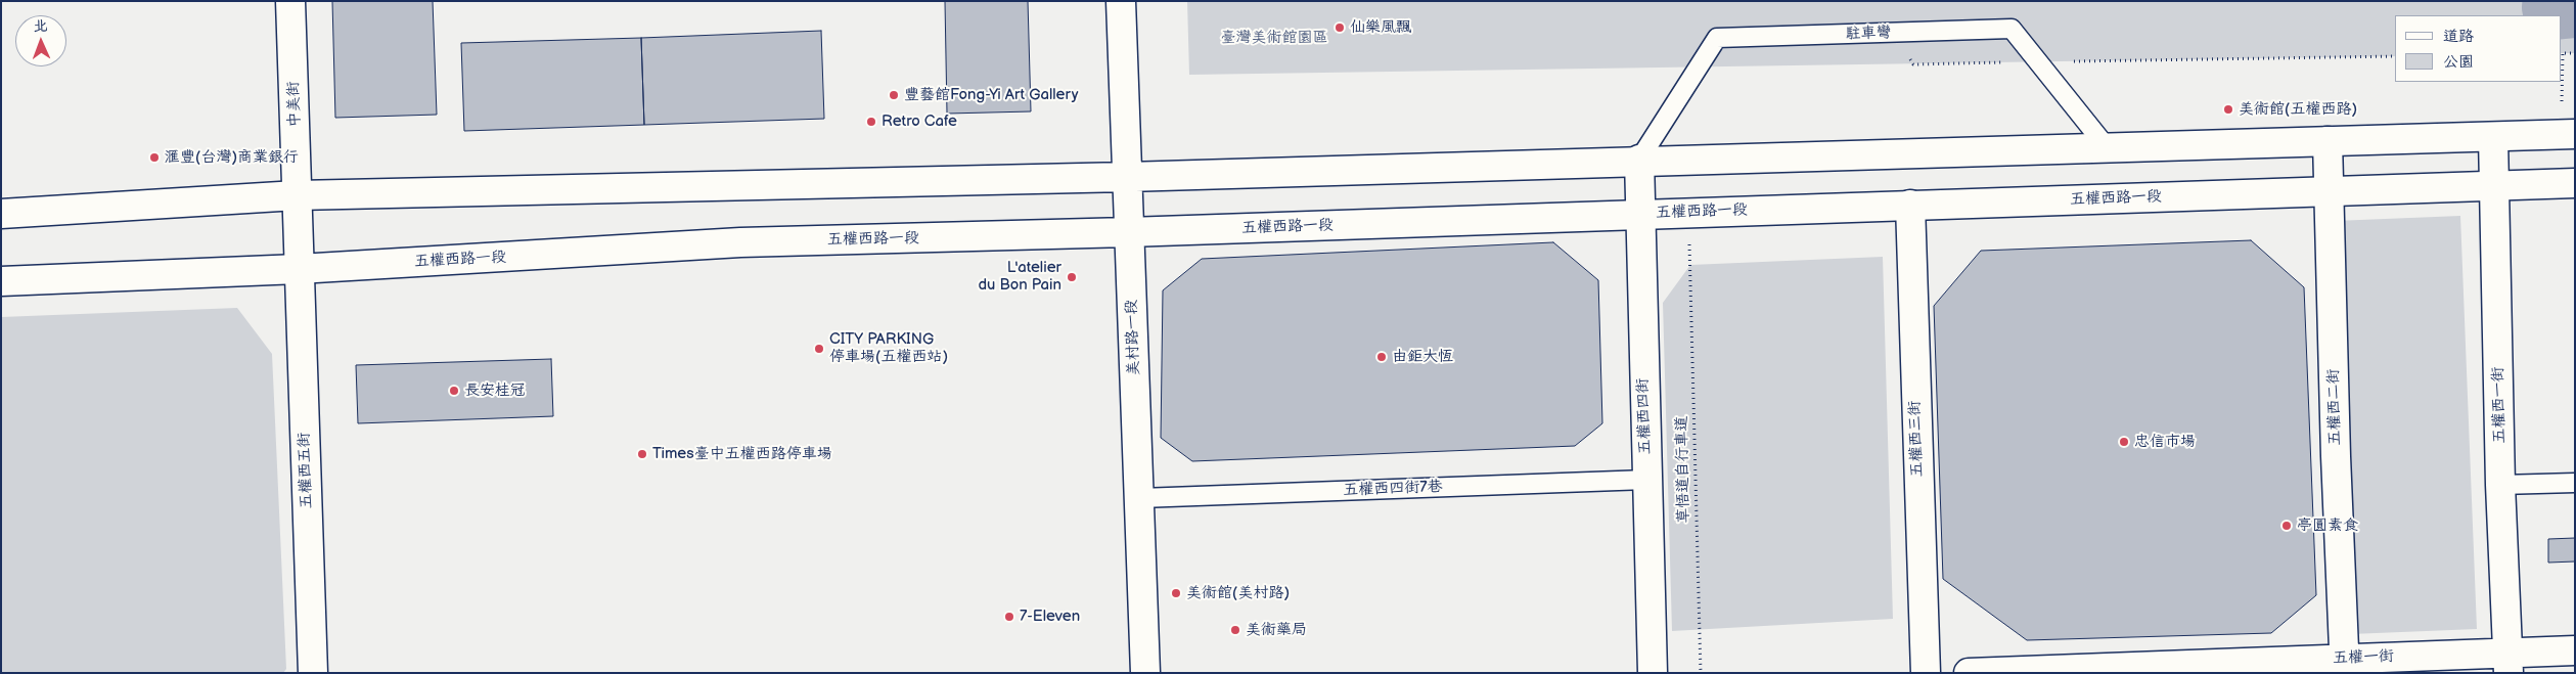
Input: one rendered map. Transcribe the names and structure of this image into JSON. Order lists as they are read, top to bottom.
{
  "streets": {
    "main road": [
      "中美街",
      "五權西路一段",
      "美村路一段",
      "五權西一街",
      "五權西二街",
      "五權西四街",
      "五權西三街",
      "五權西五街",
      "五權一街"
    ],
    "lane": ["駐車彎", "五權西四街7巷"],
    "path": ["草悟道自行車道"]
  },
  "crossings": [
    ["駐車彎", "五權西四街"],
    ["中美街", "五權西路一段"],
    ["中美街", "五權西五街"],
    ["五權西路一段", "美村路一段"],
    ["五權西路一段", "五權西一街"],
    ["五權西路一段", "五權西二街"],
    ["五權西路一段", "五權西四街"],
    ["五權西路一段", "五權西三街"],
    ["五權西路一段", "五權西五街"],
    ["美村路一段", "五權西四街7巷"],
    ["五權西一街", "五權一街"],
    ["五權西二街", "五權一街"],
    ["五權西四街", "五權西四街7巷"]
  ],
  "parks": ["臺灣美術館園區"],
  "places": [
    "仙樂風飄",
    "豐藝館Fong-Yi Art Gallery",
    "美術館(五權西路)",
    "Retro Cafe",
    "滙豐(台灣)商業銀行",
    "L'atelier du Bon Pain",
    "CITY PARKING 停車場(五權西站)",
    "由鉅大恆",
    "長安桂冠",
    "忠信市場",
    "Times臺中五權西路停車場",
    "亭圓素食",
    "美術館(美村路)",
    "7-Eleven",
    "美術藥局"
  ],
  "legend": ["道路", "公園"],
  "north": "top"
}
